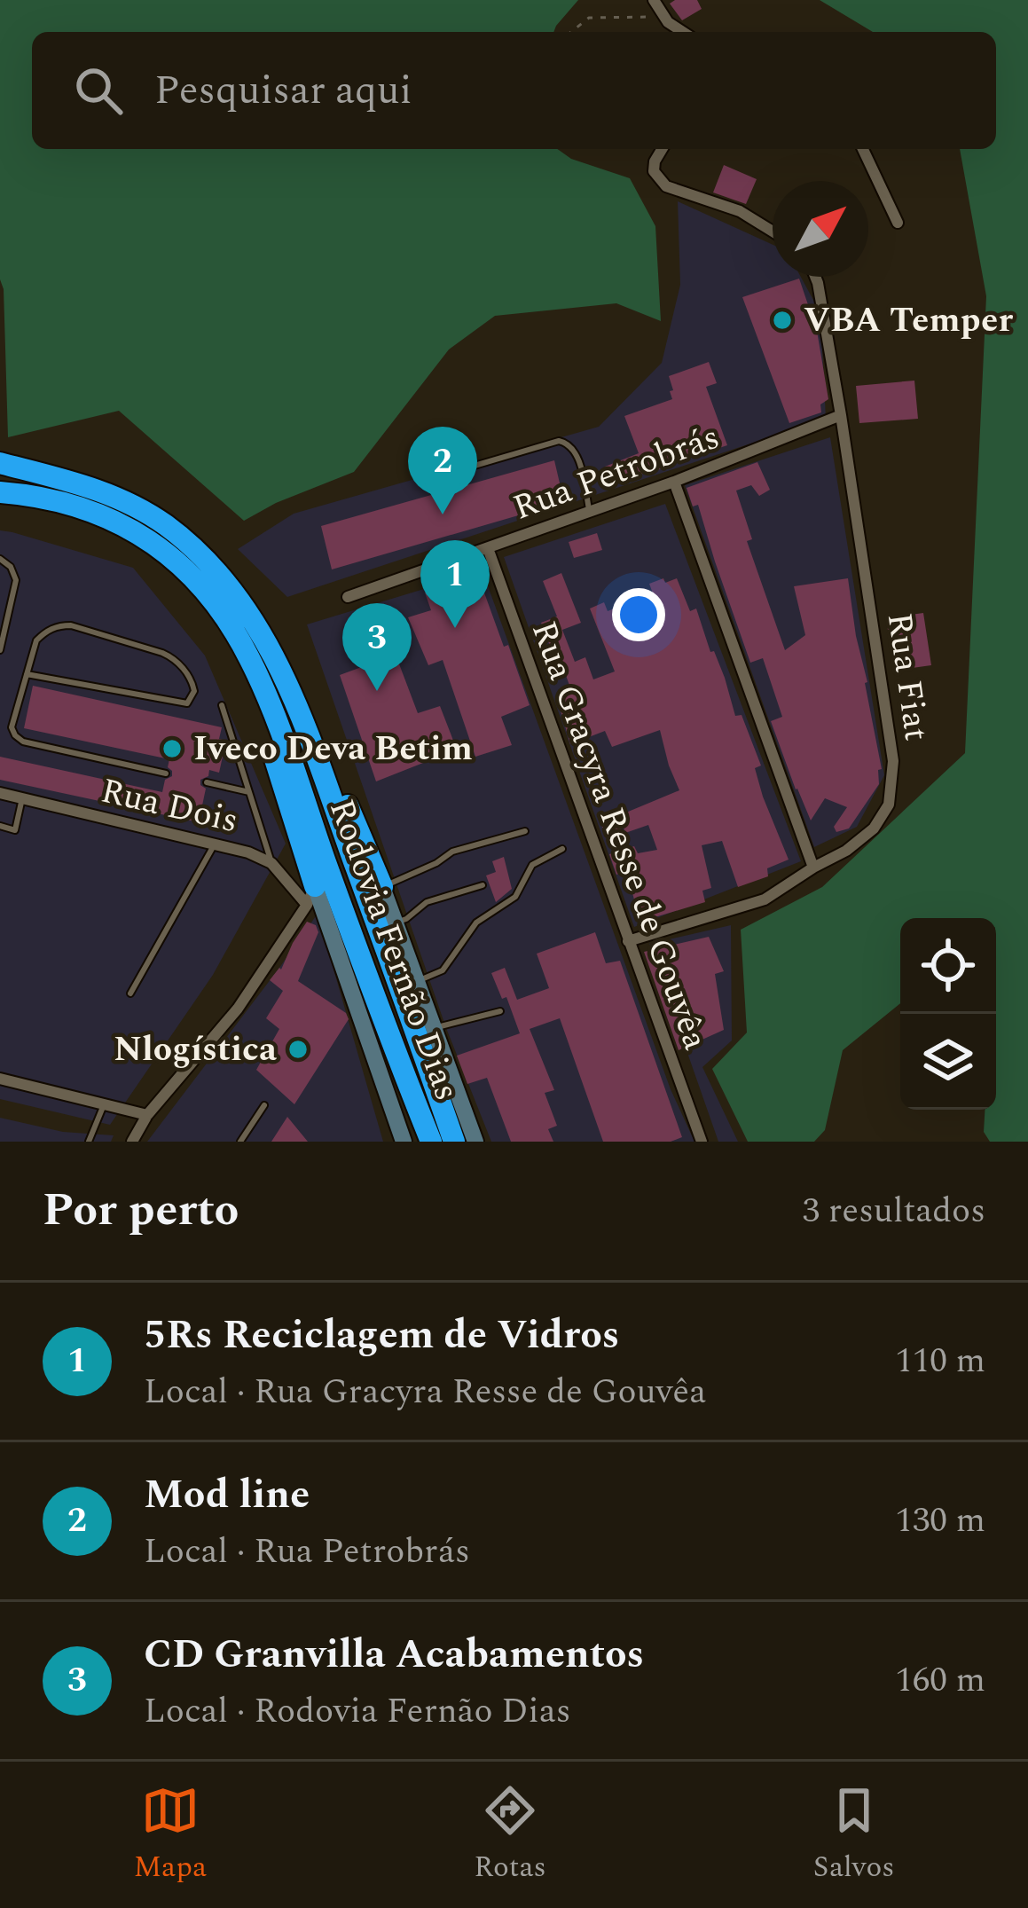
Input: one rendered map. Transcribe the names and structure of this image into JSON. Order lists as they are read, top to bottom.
{
  "streets": {
    "highway": ["Rodovia Fernão Dias"],
    "street": [
      "Rua Petrobrás",
      "Rua Fiat",
      "Rua Dois",
      "Rua Gracyra Resse de Gouvêa"
    ]
  },
  "crossings": [
    ["Rua Petrobrás", "Rua Fiat"],
    ["Rua Petrobrás", "Rua Gracyra Resse de Gouvêa"],
    ["Rua Fiat", "Rua Gracyra Resse de Gouvêa"]
  ],
  "places": ["VBA Temper", "Iveco Deva Betim", "Nlogística"],
  "north": "top right",
  "page": {
    "search": "Pesquisar aqui",
    "pins": ["2", "1", "3"],
    "heading": ["Por perto", "3 resultados"],
    "list": [
      {
        "mark": "1",
        "name": "5Rs Reciclagem de Vidros",
        "note": "Local · Rua Gracyra Resse de Gouvêa",
        "value": "110 m"
      },
      {
        "mark": "2",
        "name": "Mod line",
        "note": "Local · Rua Petrobrás",
        "value": "130 m"
      },
      {
        "mark": "3",
        "name": "CD Granvilla Acabamentos",
        "note": "Local · Rodovia Fernão Dias",
        "value": "160 m"
      }
    ],
    "nav": ["Mapa", "Rotas", "Salvos"]
  }
}
